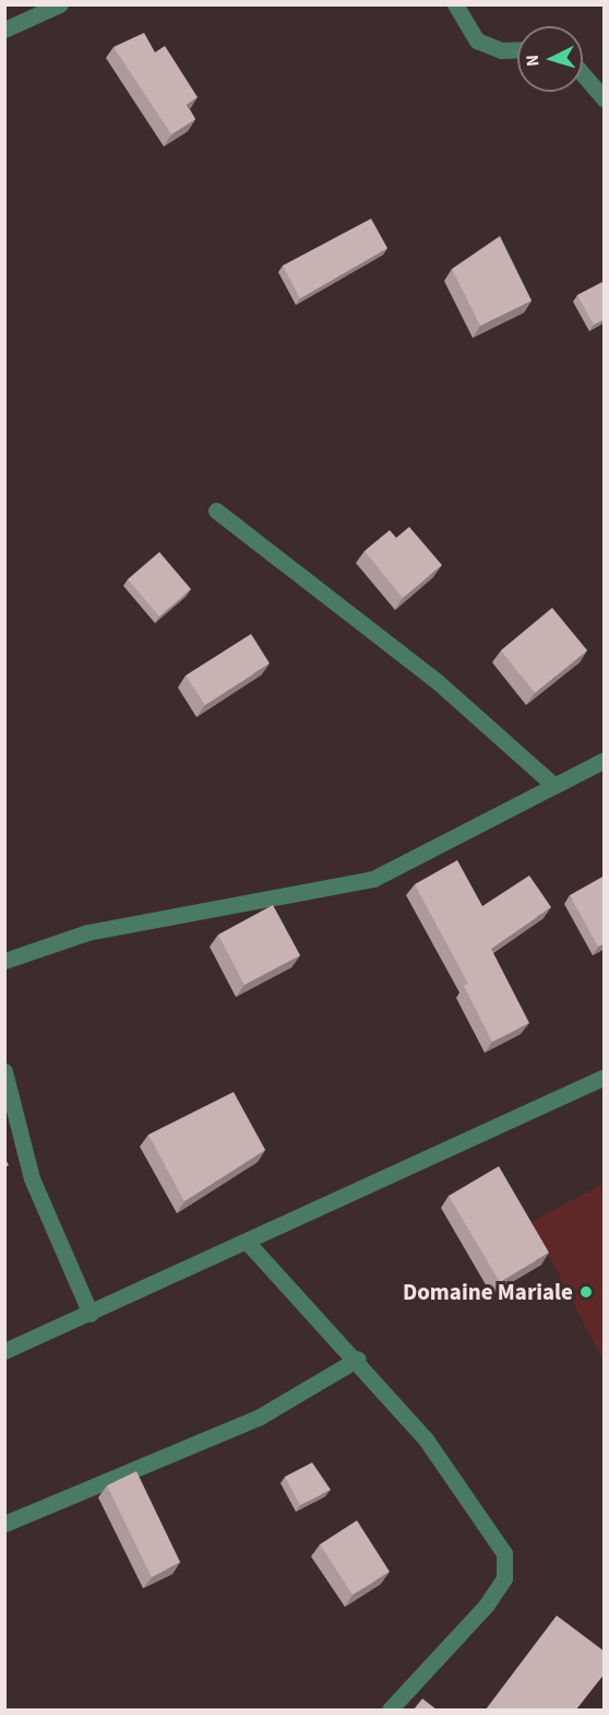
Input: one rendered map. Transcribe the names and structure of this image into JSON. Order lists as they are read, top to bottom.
{
  "places": ["Domaine Mariale"],
  "north": "left"
}
